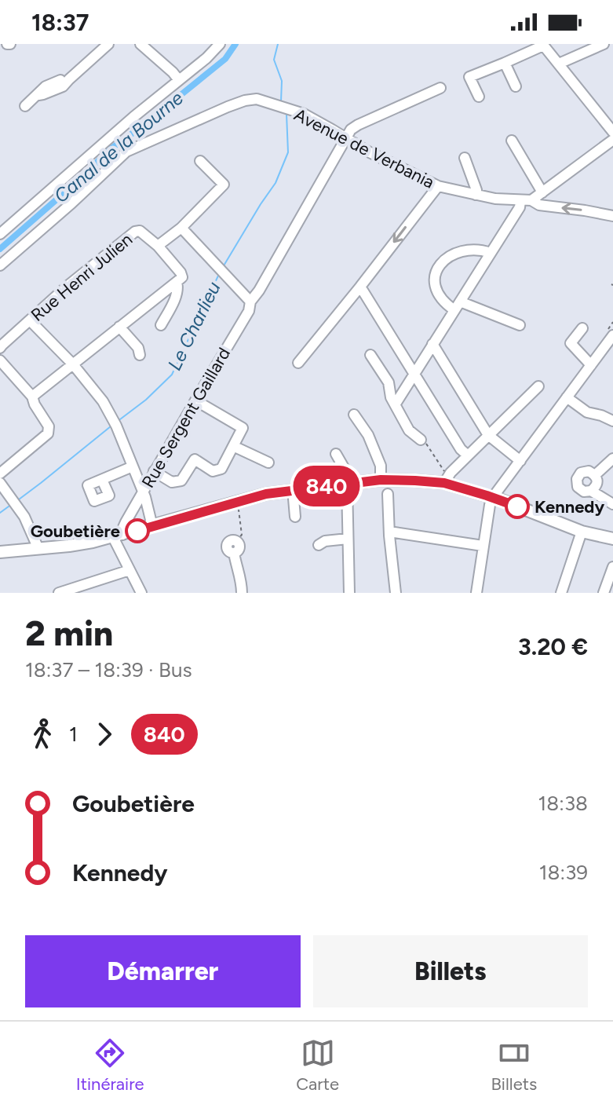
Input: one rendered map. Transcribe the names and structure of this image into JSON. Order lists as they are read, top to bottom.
{
  "streets": {
    "street": ["Avenue de Verbania", "Rue Henri Julien", "Rue Sergent Gaillard"]
  },
  "crossings": [
    ["Avenue de Verbania", "Rue Sergent Gaillard"]
  ],
  "water": ["Canal de la Bourne", "Le Charlieu"],
  "places": ["Kennedy", "Goubetière"],
  "lines": ["bus line 840"],
  "page": {
    "status": "18:37",
    "on_map": "840",
    "heading": ["2 min", "18:37 – 18:39 · Bus", "3.20 €"],
    "legs": ["1", "840"],
    "list": [
      {
        "name": "Goubetière",
        "value": "18:38"
      },
      {
        "name": "Kennedy",
        "value": "18:39"
      }
    ],
    "buttons": ["Démarrer", "Billets"],
    "tabs": ["Itinéraire", "Carte", "Billets"]
  }
}
